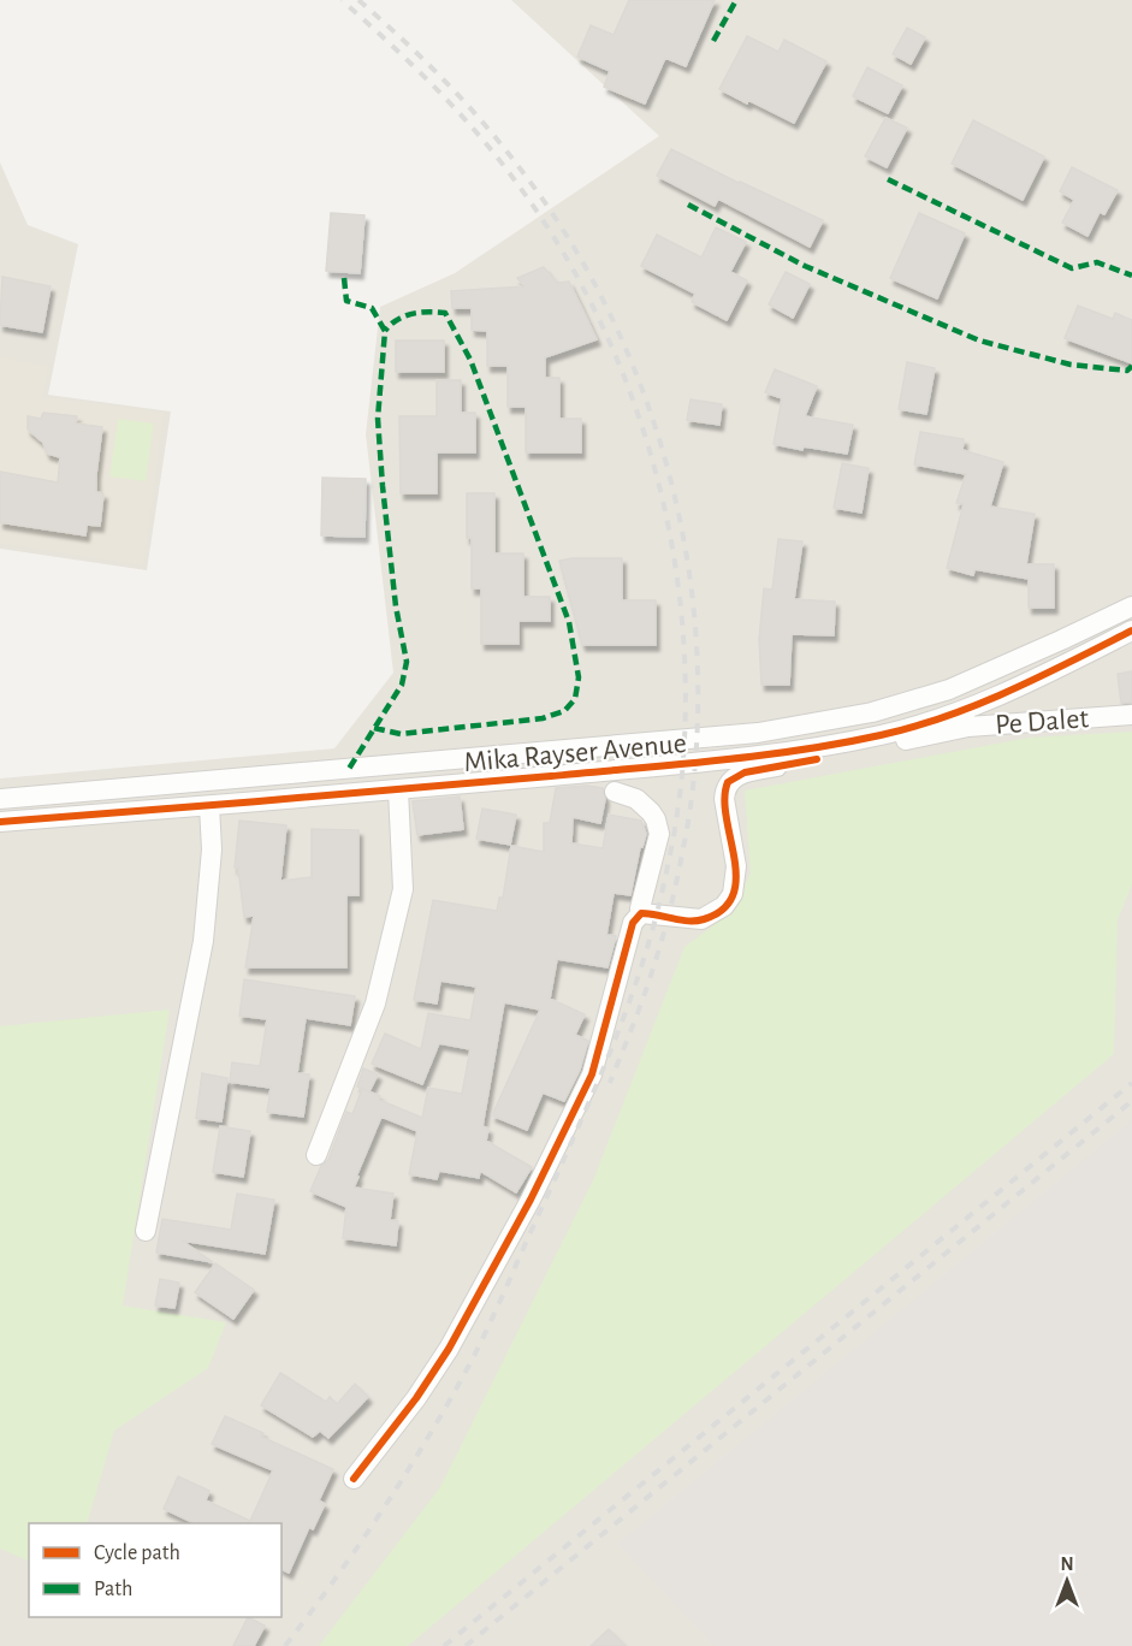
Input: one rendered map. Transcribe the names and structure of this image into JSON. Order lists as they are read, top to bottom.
{
  "streets": {
    "street": ["Pe Dalet", "Mika Rayser Avenue"]
  },
  "crossings": [
    ["Pe Dalet", "Mika Rayser Avenue"]
  ],
  "legend": ["Cycle path", "Path"],
  "north": "top"
}
